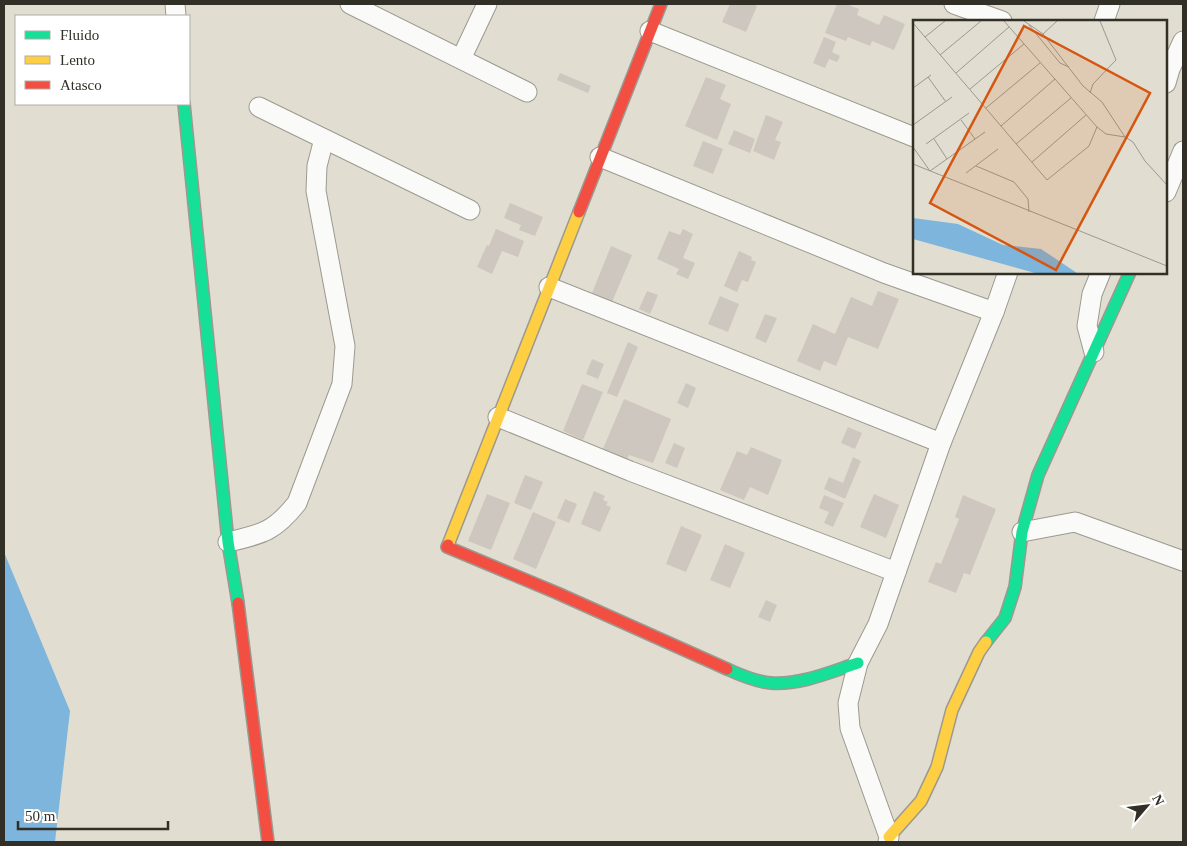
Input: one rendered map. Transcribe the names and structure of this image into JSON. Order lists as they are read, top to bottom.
{
  "legend": ["Fluido", "Lento", "Atasco"],
  "scale_bar": "50 m",
  "north": "top right"
}
